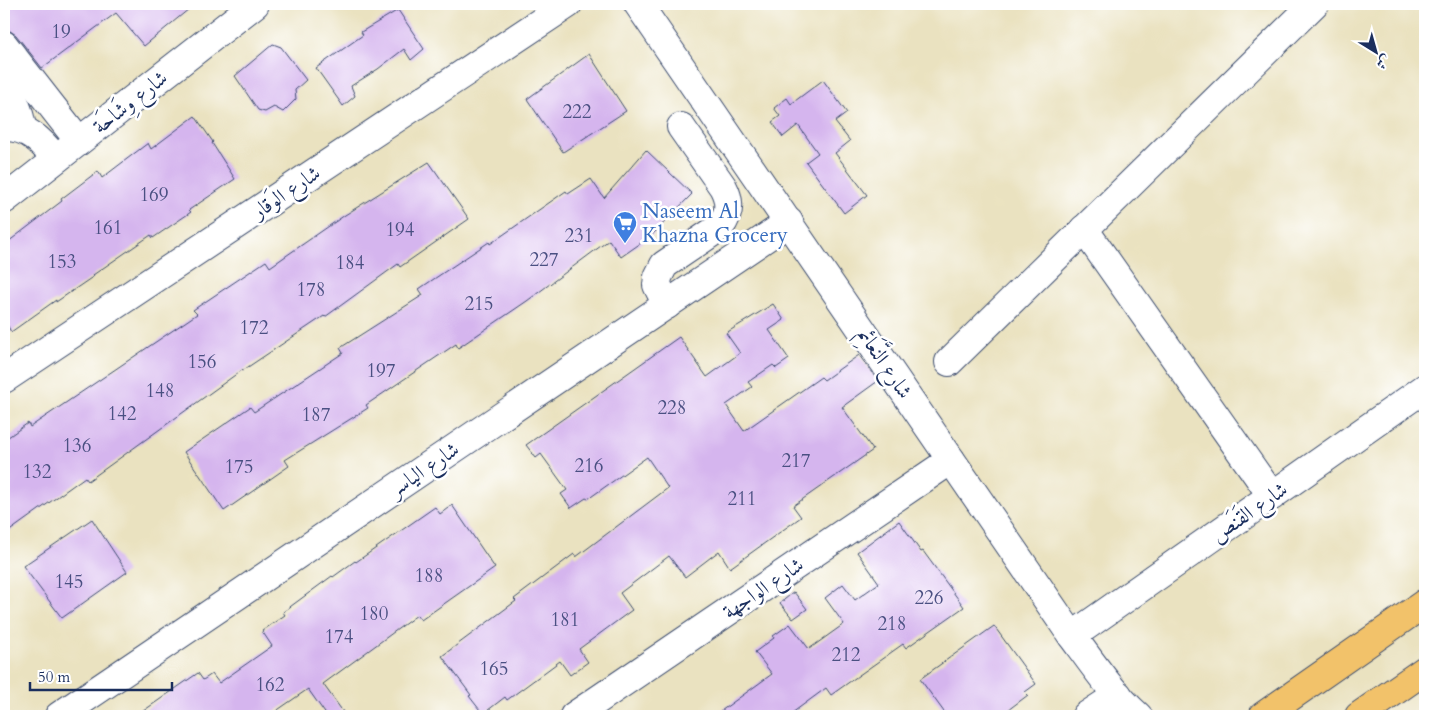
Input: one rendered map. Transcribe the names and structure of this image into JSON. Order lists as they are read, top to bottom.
{
  "streets": {
    "street": [
      "شارع وِشَاحَة",
      "شارع الوَقار",
      "شارع النَّعَائِم",
      "شارع الياسر",
      "شارع القَنَص",
      "شارع الواجهة"
    ]
  },
  "crossings": [
    ["شارع النَّعَائِم", "شارع الياسر"],
    ["شارع النَّعَائِم", "شارع القَنَص"],
    ["شارع النَّعَائِم", "شارع الواجهة"]
  ],
  "places": {
    "supermarket": ["Naseem Al Khazna Grocery"]
  },
  "house_numbers": [
    "19",
    "222",
    "169",
    "161",
    "194",
    "231",
    "227",
    "153",
    "184",
    "178",
    "215",
    "172",
    "156",
    "197",
    "148",
    "228",
    "142",
    "187",
    "136",
    "217",
    "216",
    "175",
    "132",
    "211",
    "188",
    "145",
    "226",
    "180",
    "181",
    "218",
    "174",
    "212",
    "165",
    "162"
  ],
  "scale_bar": "50 m",
  "north": "bottom right"
}
